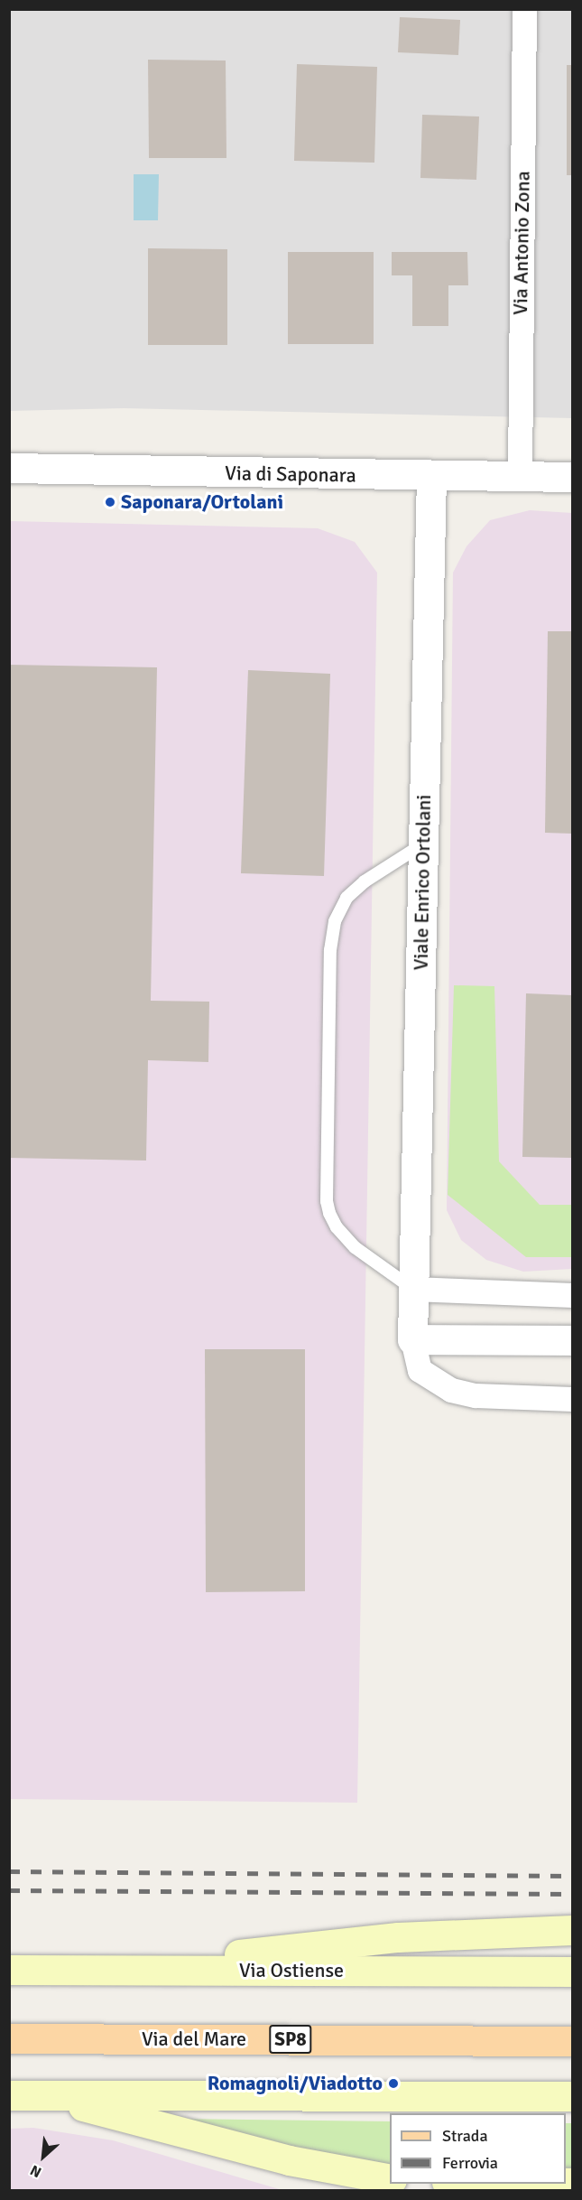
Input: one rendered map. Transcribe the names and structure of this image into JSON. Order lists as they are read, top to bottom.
{
  "streets": {
    "main road": ["Via Ostiense", "Via del Mare", "SP8"],
    "street": ["Via Antonio Zona", "Via di Saponara", "Viale Enrico Ortolani"]
  },
  "crossings": [
    ["Via Antonio Zona", "Via di Saponara"],
    ["Via di Saponara", "Viale Enrico Ortolani"]
  ],
  "places": ["Saponara/Ortolani", "Romagnoli/Viadotto"],
  "legend": ["Strada", "Ferrovia"],
  "north": "bottom left"
}
